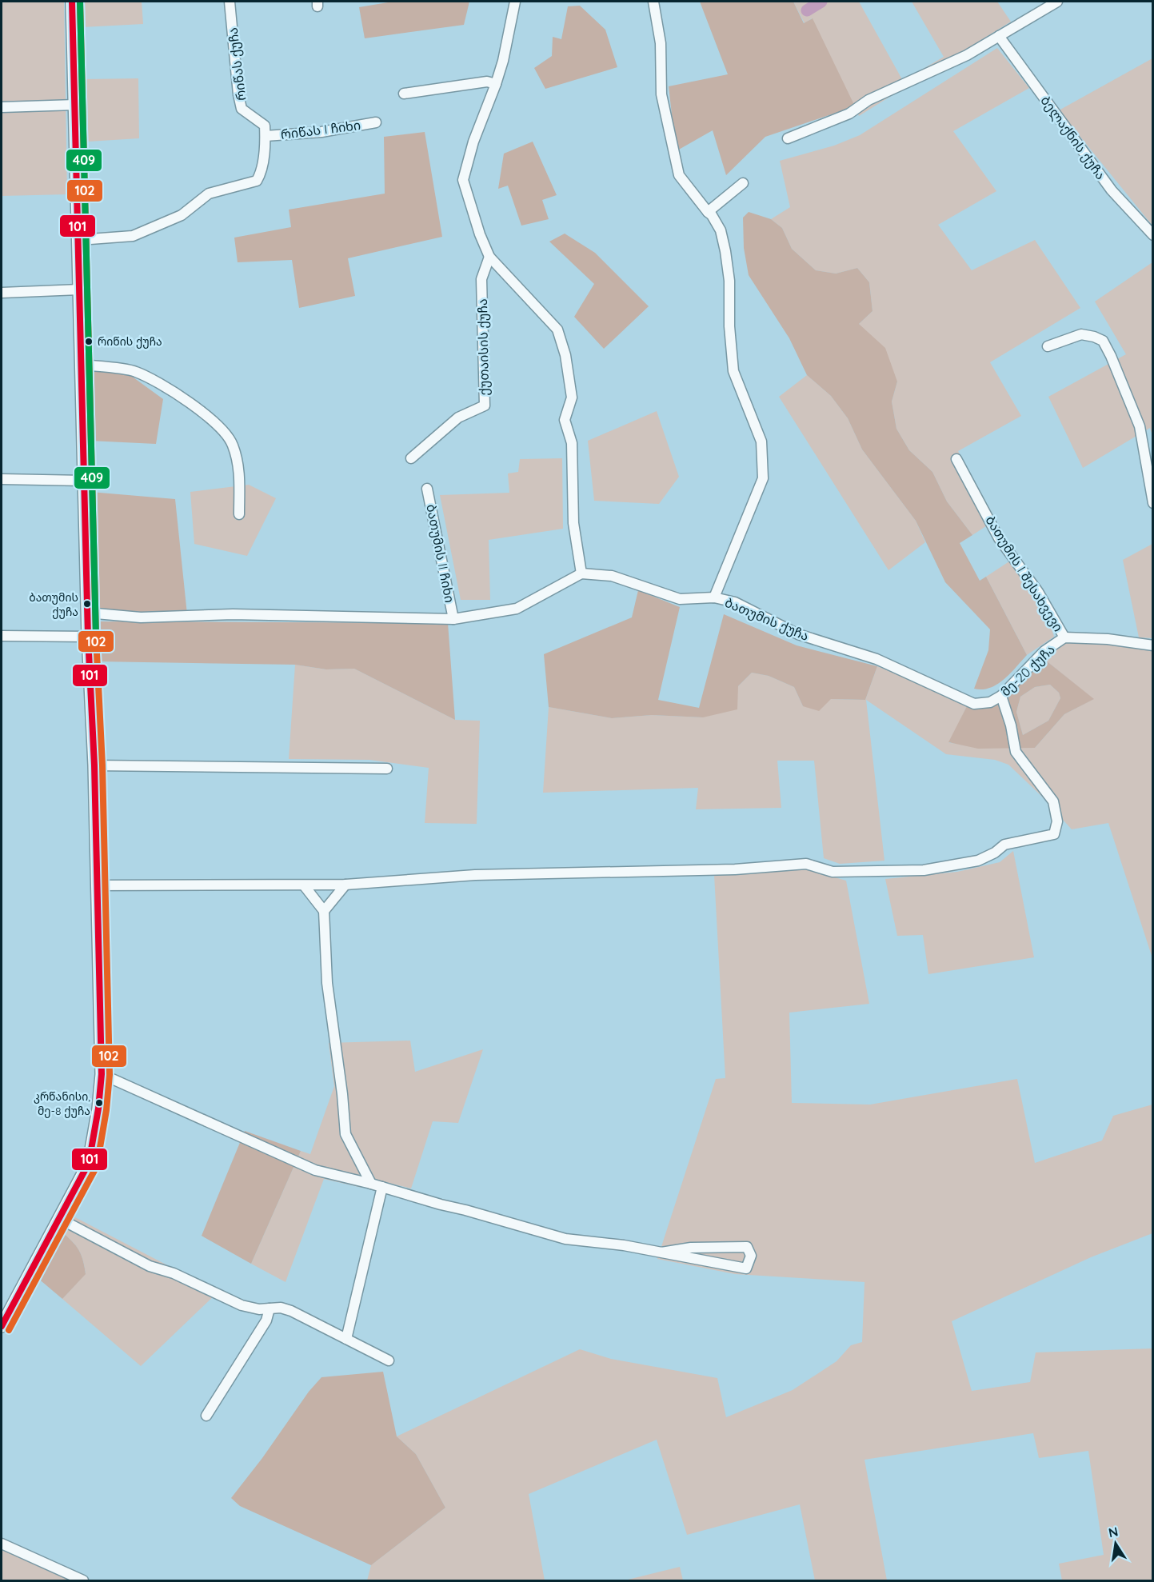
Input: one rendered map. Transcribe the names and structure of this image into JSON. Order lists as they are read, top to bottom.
{
  "streets": {
    "street": [
      "რიწას ქუჩა",
      "რიწას I ჩიხი",
      "ბელაქნის ქუჩა",
      "ქუთაისის ქუჩა",
      "ბათუმის II ჩიხი",
      "ბათუმის I შესახვევი",
      "ბათუმის ქუჩა",
      "მე-20 ქუჩა"
    ]
  },
  "crossings": [
    ["რიწას ქუჩა", "რიწას I ჩიხი"],
    ["ბათუმის I შესახვევი", "მე-20 ქუჩა"],
    ["ბათუმის ქუჩა", "მე-20 ქუჩა"]
  ],
  "places": ["რიწის ქუჩა", "ბათუმის ქუჩა", "კრწანისი, მე-8 ქუჩა"],
  "lines": ["transit line 101", "transit line 102", "transit line 409"],
  "north": "top"
}
